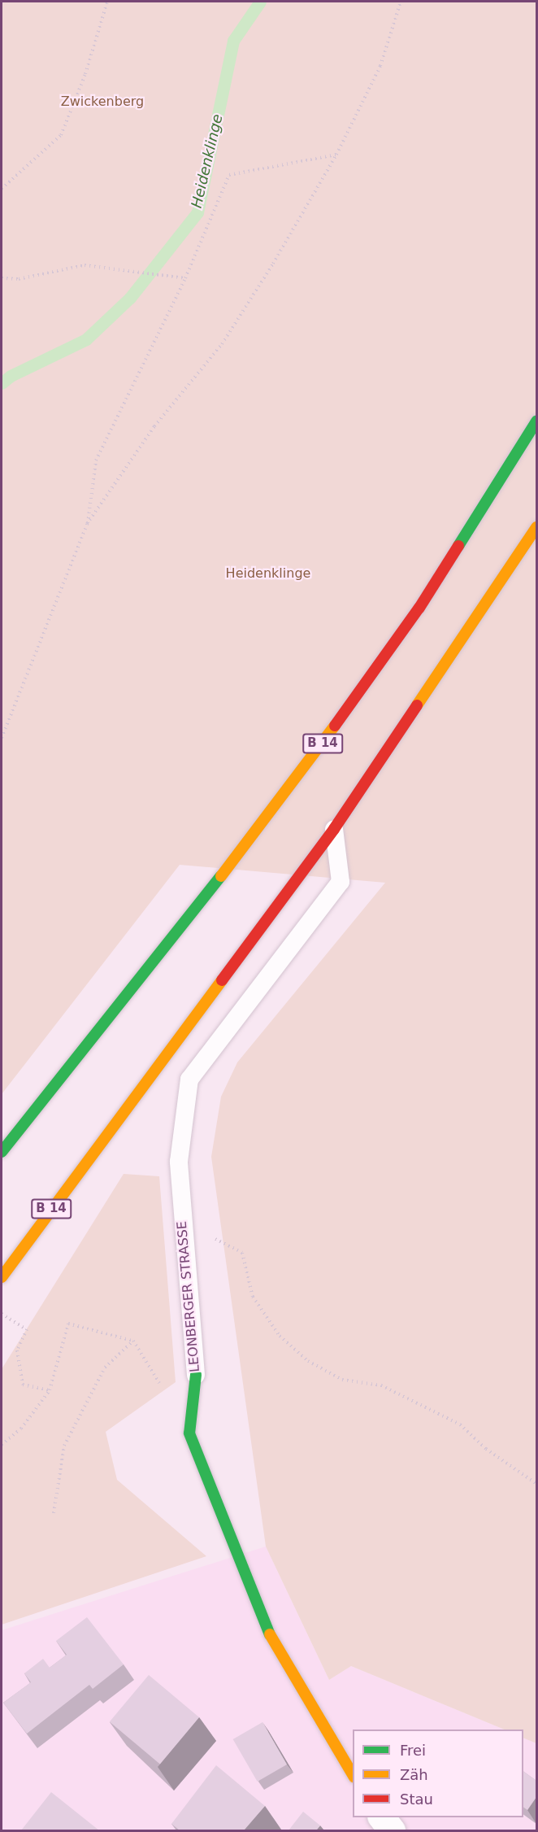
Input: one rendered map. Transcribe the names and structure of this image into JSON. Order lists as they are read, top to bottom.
{
  "streets": {
    "main road": ["B 14", "LEONBERGER STRASSE"]
  },
  "crossings": [
    ["B 14", "LEONBERGER STRASSE"]
  ],
  "water": ["Heidenklinge"],
  "parks": ["Zwickenberg", "Heidenklinge"],
  "legend": ["Frei", "Zäh", "Stau"]
}
